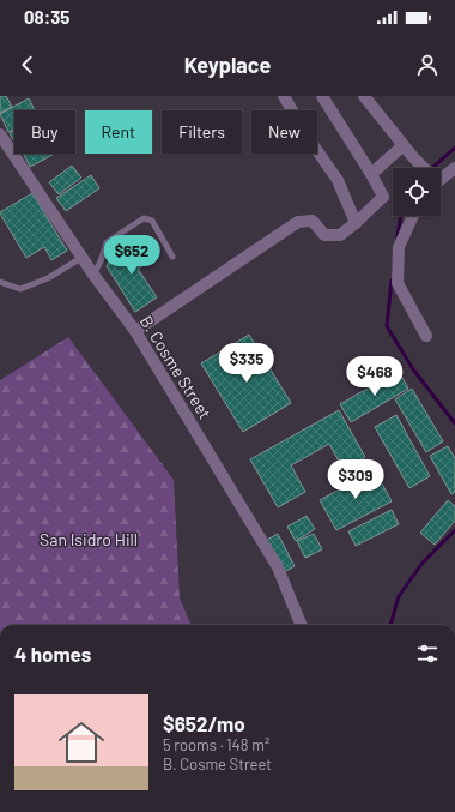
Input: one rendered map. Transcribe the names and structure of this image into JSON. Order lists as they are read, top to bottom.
{
  "streets": {
    "street": ["B. Cosme Street"]
  },
  "parks": ["San Isidro Hill"],
  "page": {
    "status": "08:35",
    "header": "Keyplace",
    "chip": [
      "Buy",
      "Rent",
      "Filters",
      "New"
    ],
    "price": [
      "$652",
      "$335",
      "$468",
      "$309"
    ],
    "heading": "4 homes",
    "list": [
      {
        "name": "$652/mo",
        "note": "5 rooms · 148 m² · B. Cosme Street"
      }
    ]
  }
}
